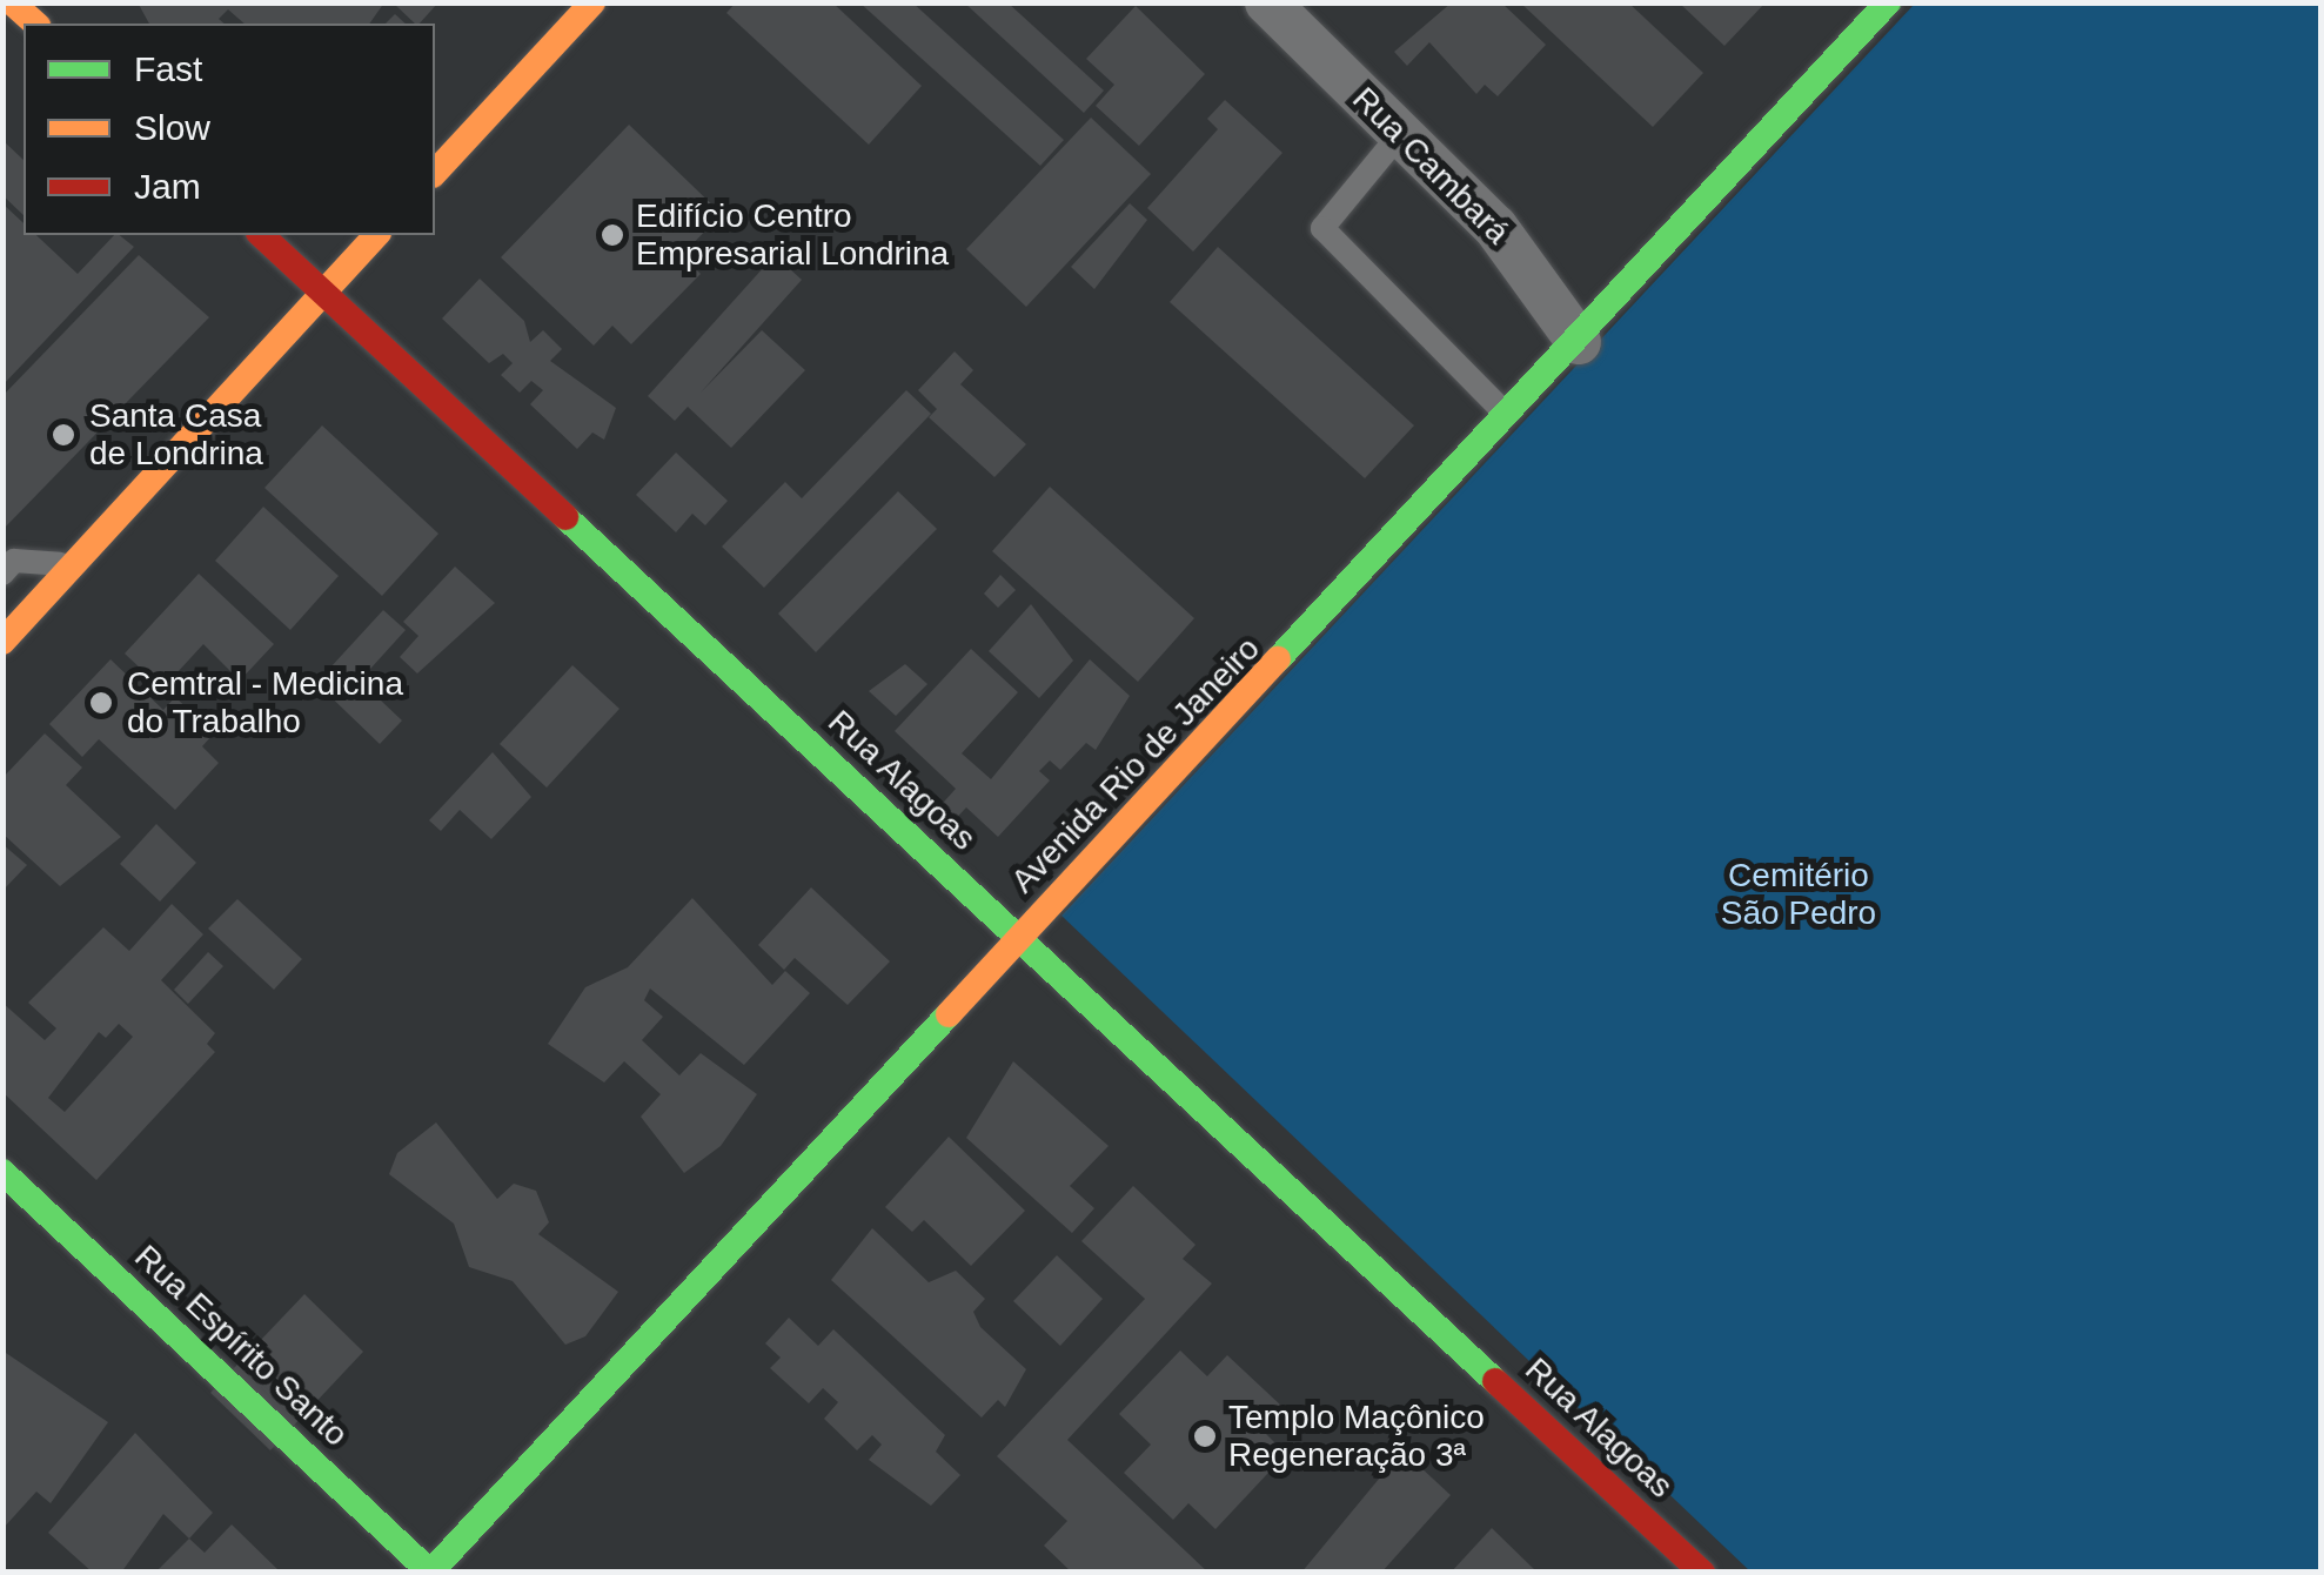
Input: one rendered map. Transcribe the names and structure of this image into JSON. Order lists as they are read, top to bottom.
{
  "streets": {
    "street": [
      "Rua Cambará",
      "Avenida Rio de Janeiro",
      "Rua Alagoas",
      "Rua Espírito Santo"
    ]
  },
  "crossings": [
    ["Rua Cambará", "Avenida Rio de Janeiro"],
    ["Avenida Rio de Janeiro", "Rua Alagoas"],
    ["Avenida Rio de Janeiro", "Rua Espírito Santo"]
  ],
  "parks": ["Cemitério São Pedro"],
  "places": [
    "Edifício Centro Empresarial Londrina",
    "Santa Casa de Londrina",
    "Cemtral - Medicina do Trabalho",
    "Templo Maçônico Regeneração 3ª"
  ],
  "legend": ["Fast", "Slow", "Jam"]
}
